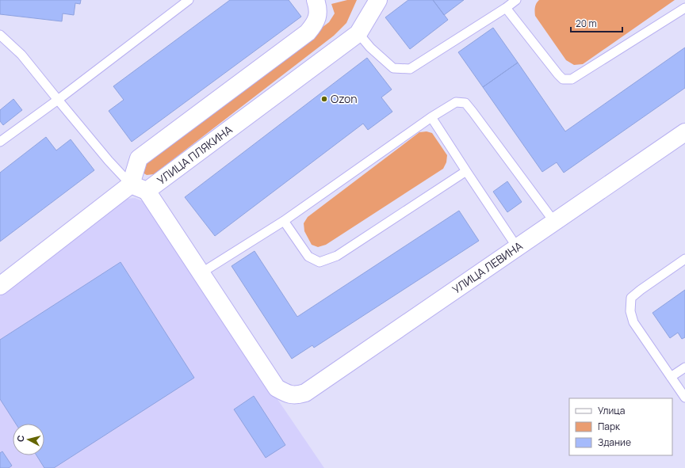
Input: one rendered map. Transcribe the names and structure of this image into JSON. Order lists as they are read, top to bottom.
{
  "streets": {
    "street": ["УЛИЦА ПЛЯКИНА", "УЛИЦА ЛЕВИНА"]
  },
  "places": ["Ozon"],
  "legend": ["Улица", "Парк", "Здание"],
  "scale_bar": "20 m",
  "north": "left"
}
